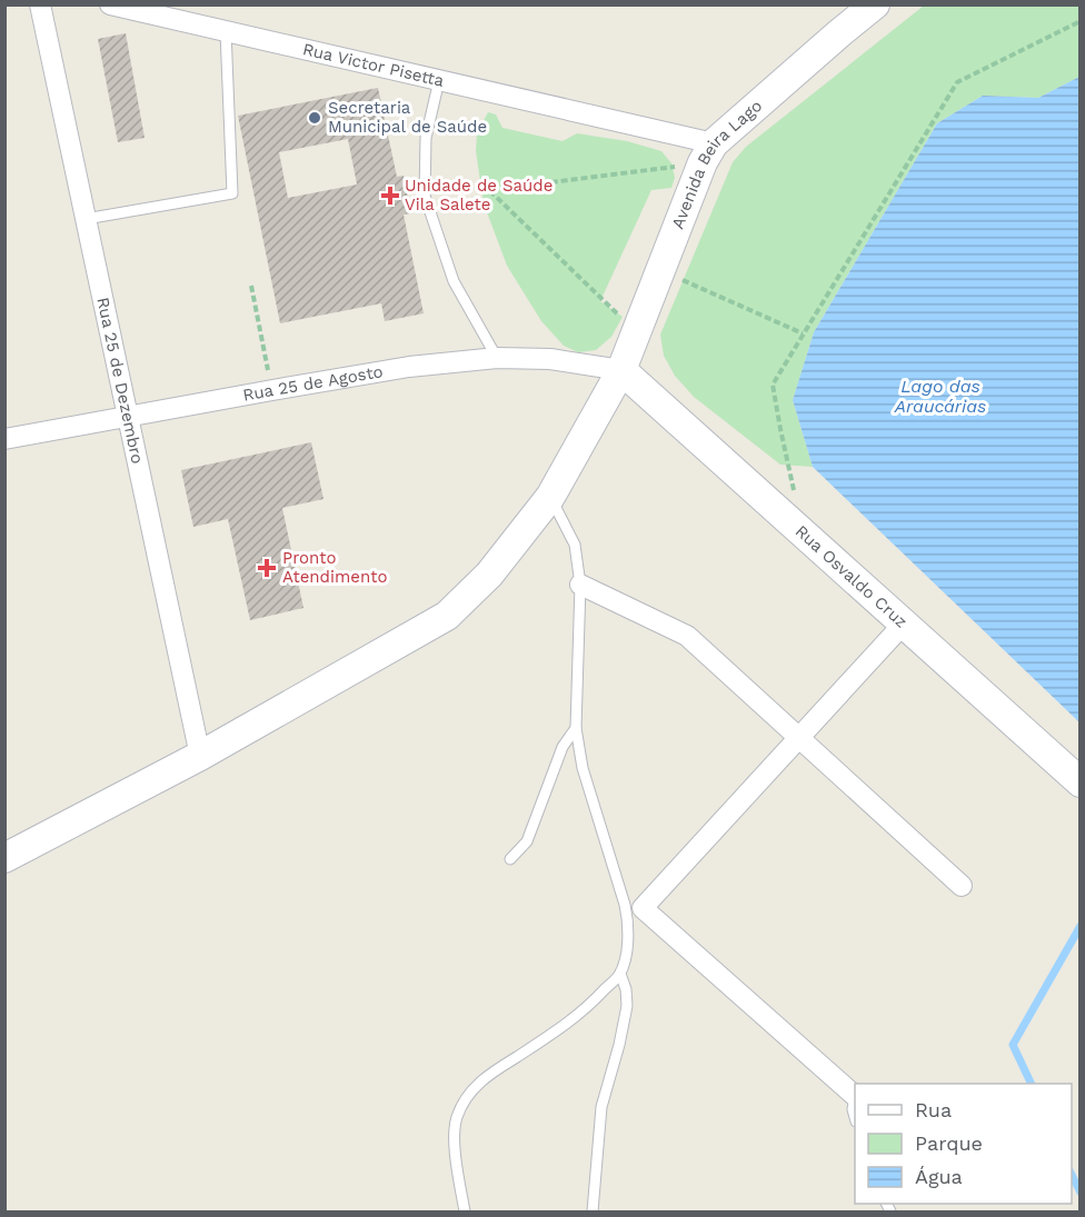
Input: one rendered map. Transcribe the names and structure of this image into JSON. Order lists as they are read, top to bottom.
{
  "streets": {
    "street": [
      "Rua Victor Pisetta",
      "Avenida Beira Lago",
      "Rua 25 de Dezembro",
      "Rua 25 de Agosto",
      "Rua Osvaldo Cruz"
    ]
  },
  "crossings": [
    ["Rua Victor Pisetta", "Avenida Beira Lago"],
    ["Avenida Beira Lago", "Rua 25 de Dezembro"],
    ["Avenida Beira Lago", "Rua 25 de Agosto"],
    ["Avenida Beira Lago", "Rua Osvaldo Cruz"],
    ["Rua 25 de Dezembro", "Rua 25 de Agosto"],
    ["Rua 25 de Agosto", "Rua Osvaldo Cruz"]
  ],
  "water": ["Lago das Araucárias"],
  "places": {
    "other": ["Secretaria Municipal de Saúde"],
    "health": ["Unidade de Saúde Vila Salete", "Pronto Atendimento"]
  },
  "legend": ["Rua", "Parque", "Água"]
}
